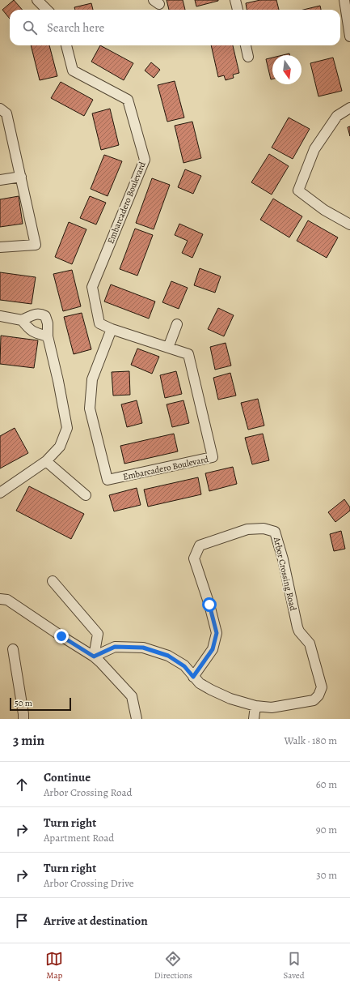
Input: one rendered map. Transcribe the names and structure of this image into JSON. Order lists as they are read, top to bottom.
{
  "streets": {
    "street": ["Embarcadero Boulevard", "Arbor Crossing Road"]
  },
  "scale_bar": "50 m",
  "north": "bottom",
  "page": {
    "search": "Search here",
    "scale": "50 m",
    "heading": ["3 min", "Walk · 180 m"],
    "list": [
      ["Continue", "Arbor Crossing Road", "60 m"],
      ["Turn right", "Apartment Road", "90 m"],
      ["Turn right", "Arbor Crossing Drive", "30 m"],
      "Arrive at destination"
    ],
    "nav": ["Map", "Directions", "Saved"]
  }
}
